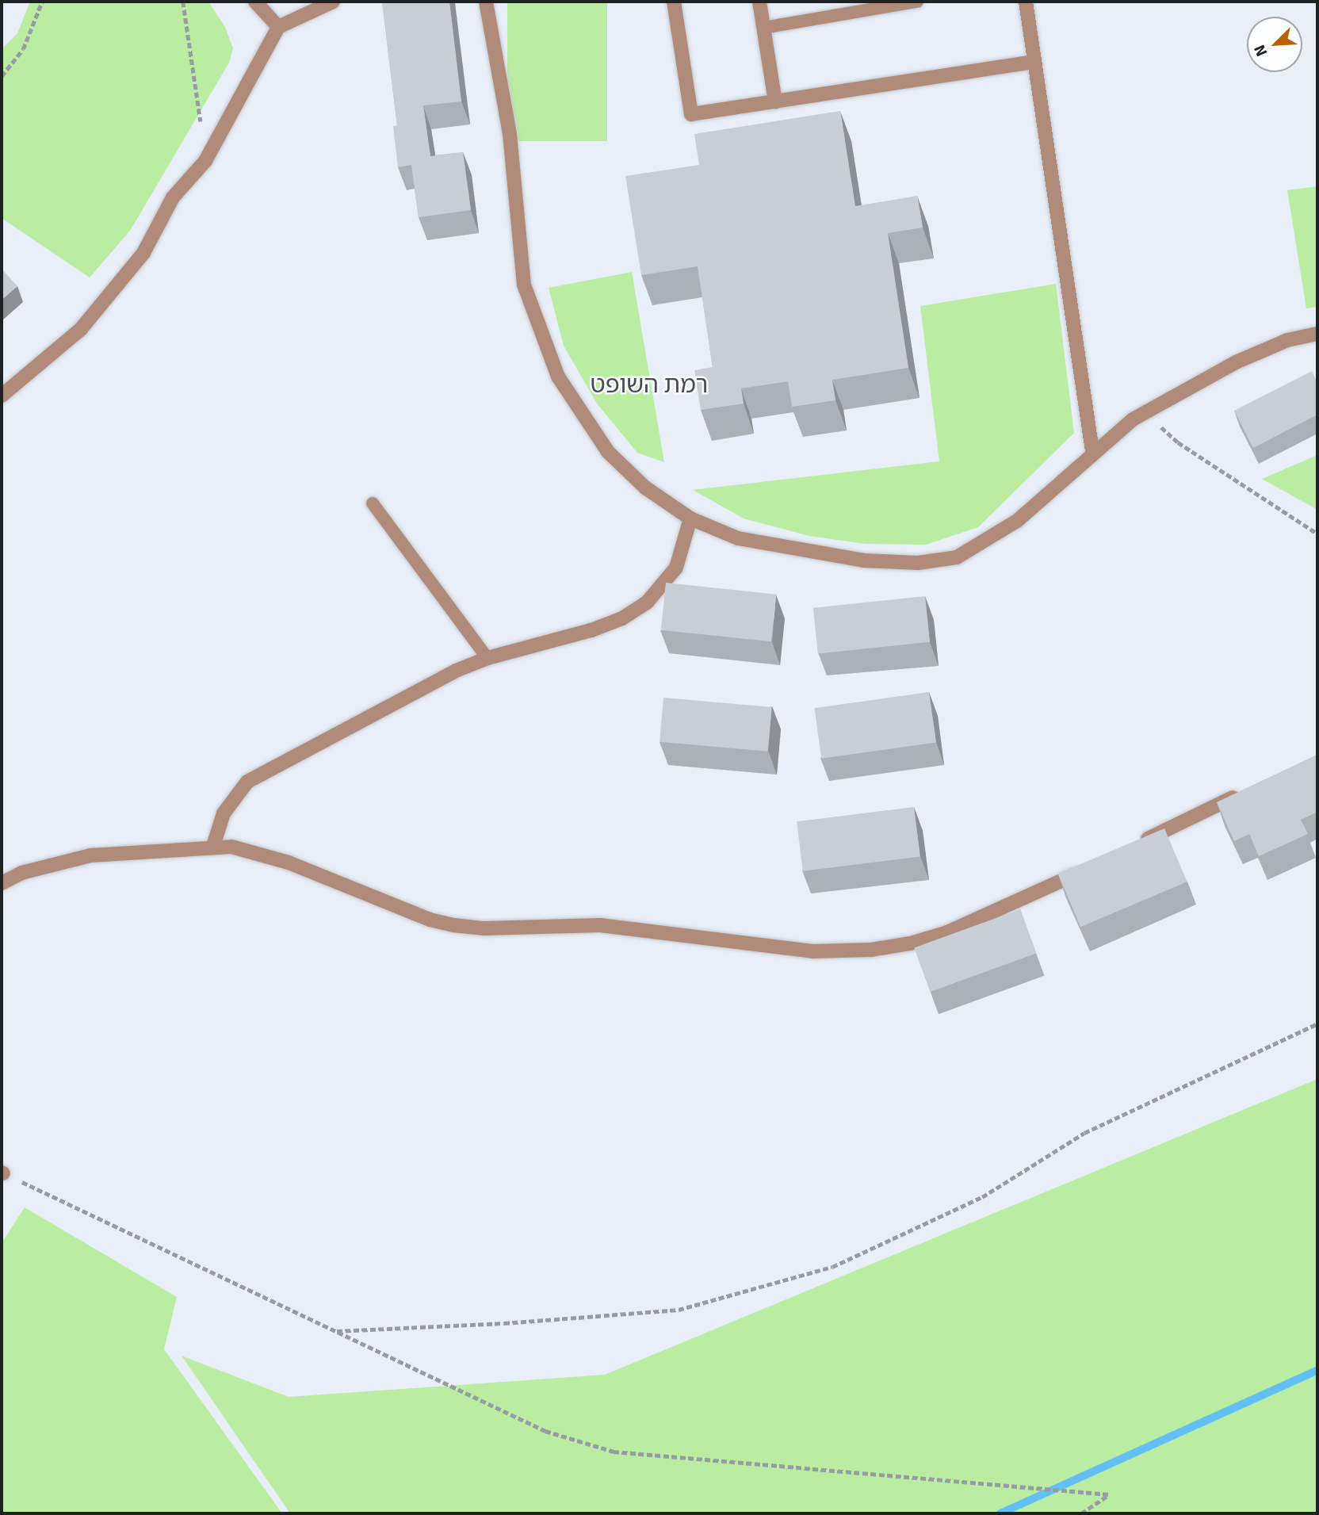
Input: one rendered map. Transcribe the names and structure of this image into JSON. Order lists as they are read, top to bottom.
{
  "districts": ["רמת השופט"],
  "north": "bottom left"
}
